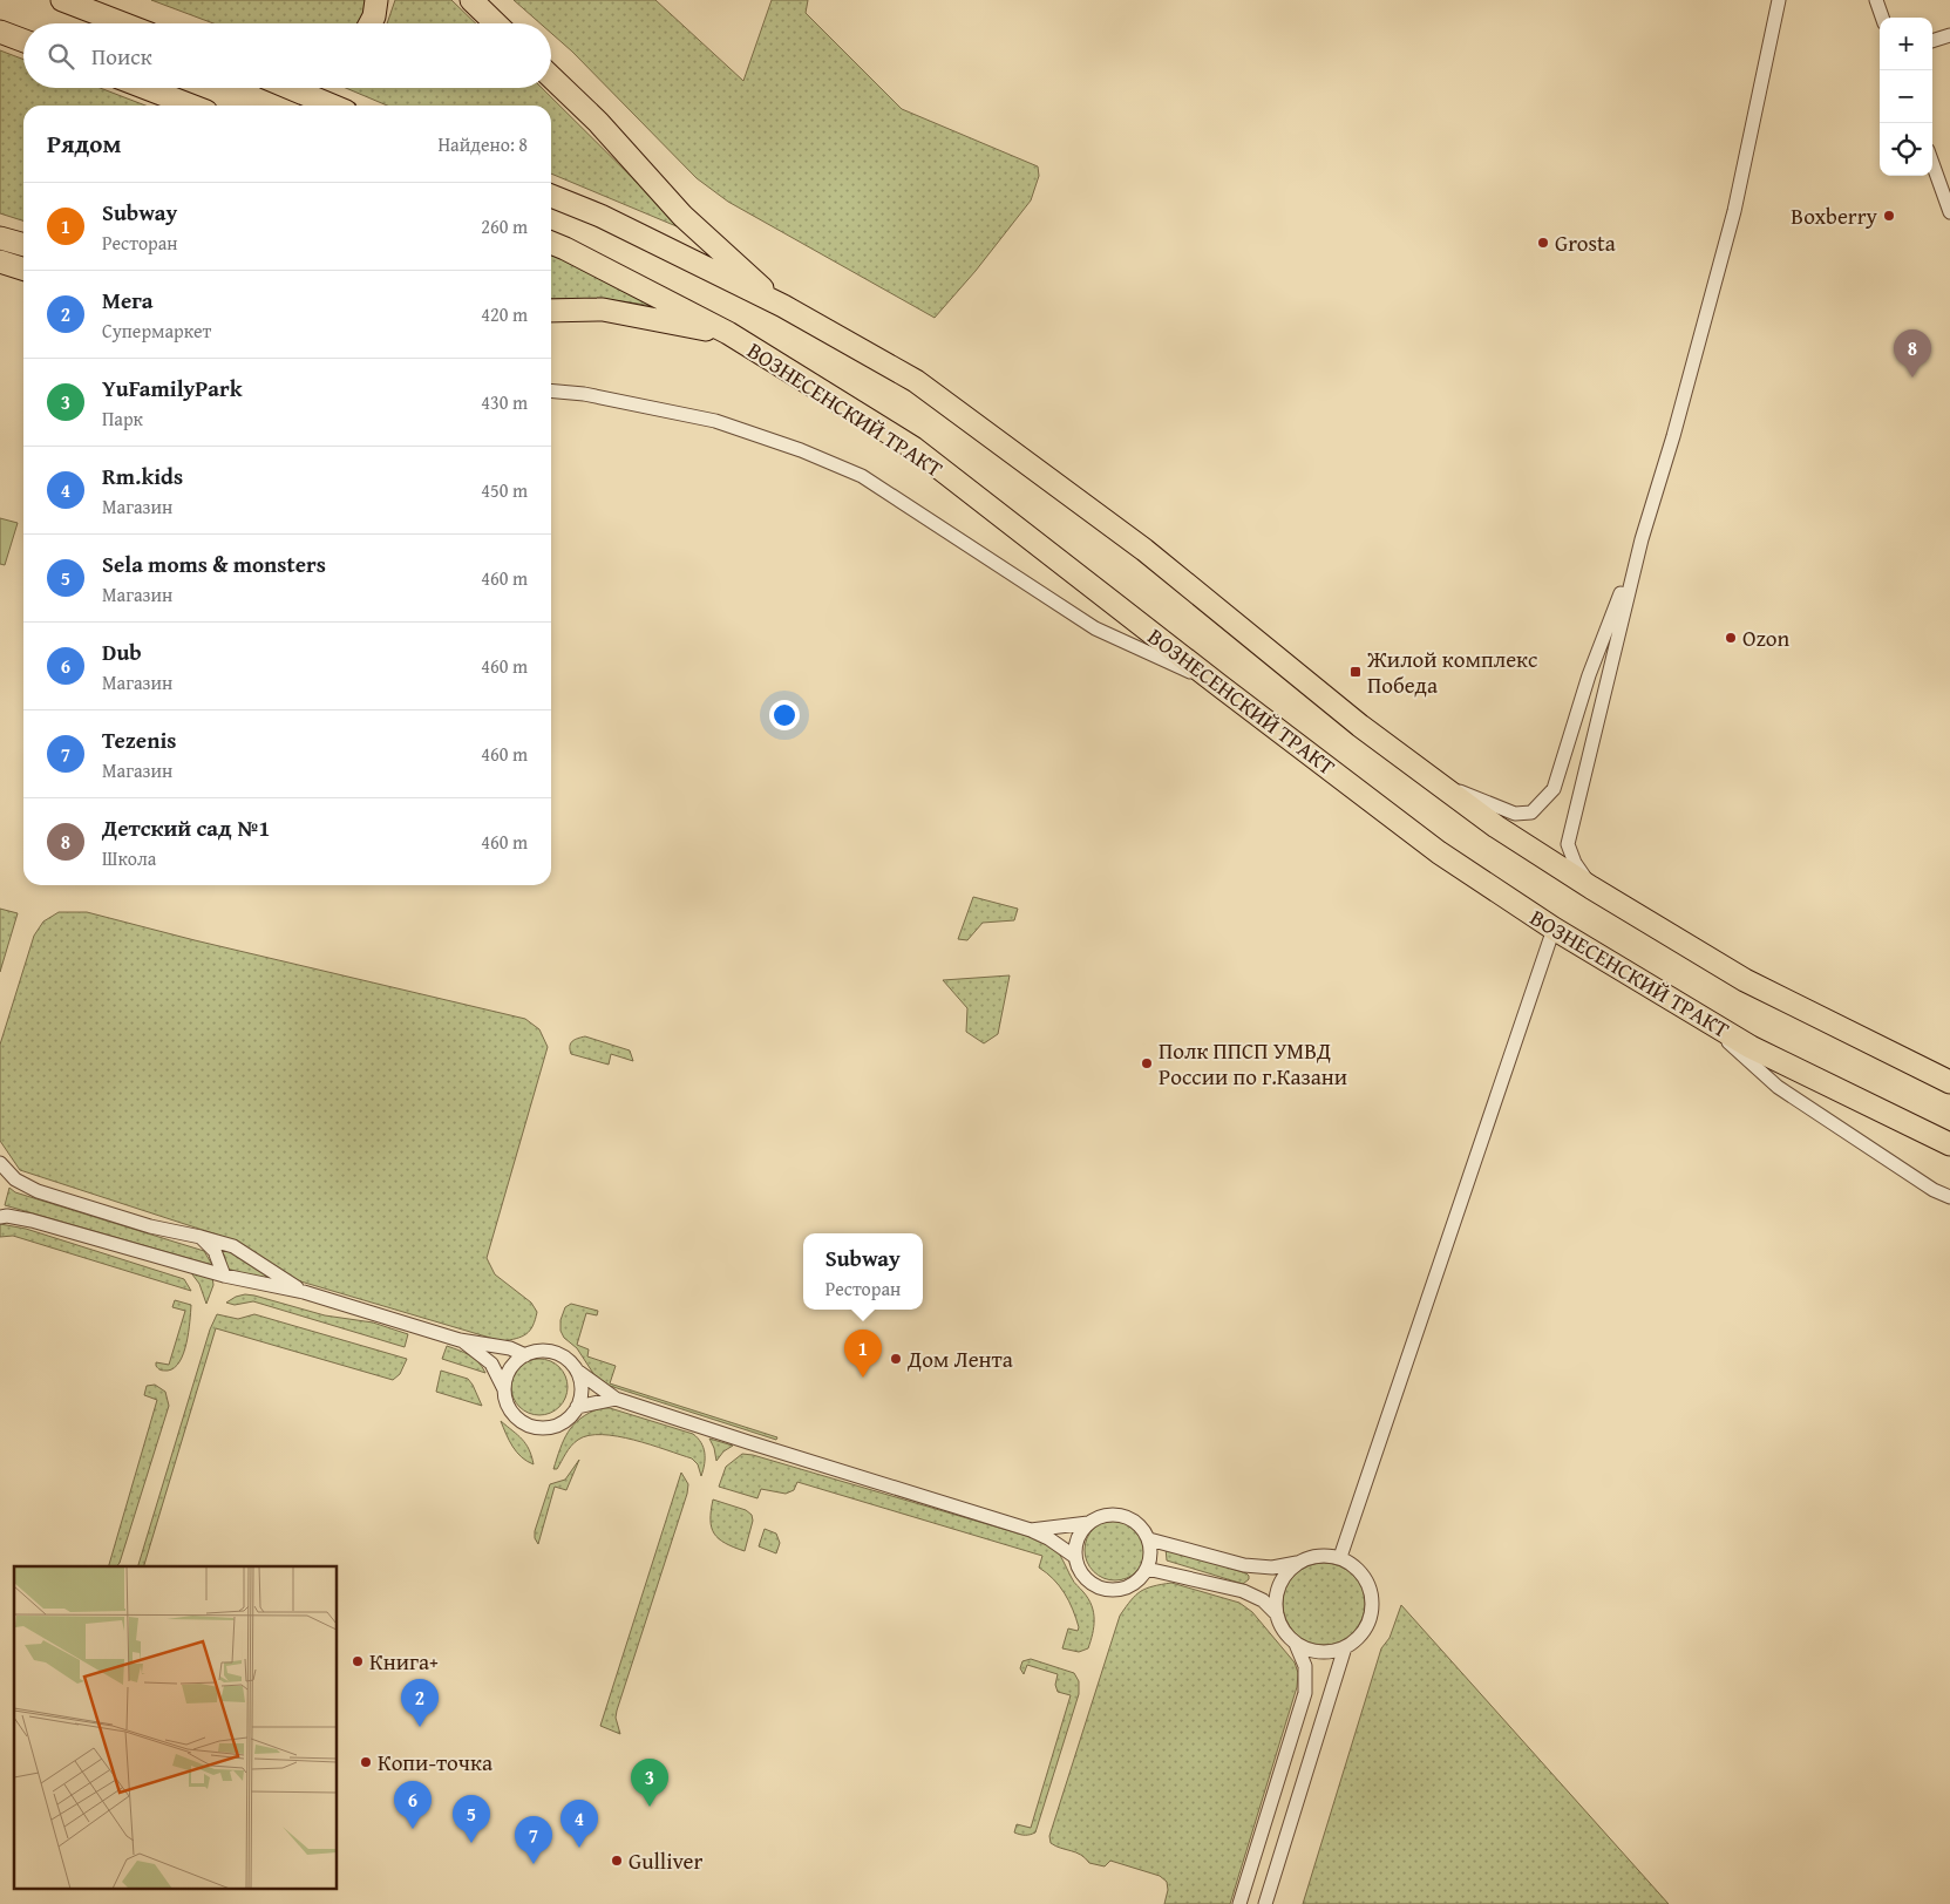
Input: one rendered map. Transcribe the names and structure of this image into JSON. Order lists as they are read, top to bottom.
{
  "streets": {
    "main road": ["ВОЗНЕСЕНСКИЙ ТРАКТ"]
  },
  "places": {
    "other": [
      "Boxberry",
      "Grosta",
      "Ozon",
      "Полк ППСП УМВД России по г.Казани",
      "Дом Лента",
      "Книга+",
      "Копи-точка",
      "Gulliver"
    ],
    "transit": ["Жилой комплекс Победа"]
  },
  "page": {
    "map_buttons": ["+", "−"],
    "search": "Поиск",
    "heading": ["Рядом", "Найдено: 8"],
    "list": [
      {
        "mark": "1",
        "name": "Subway",
        "note": "Ресторан",
        "value": "260 m"
      },
      {
        "mark": "2",
        "name": "Мега",
        "note": "Супермаркет",
        "value": "420 m"
      },
      {
        "mark": "3",
        "name": "YuFamilyPark",
        "note": "Парк",
        "value": "430 m"
      },
      {
        "mark": "4",
        "name": "Rm.kids",
        "note": "Магазин",
        "value": "450 m"
      },
      {
        "mark": "5",
        "name": "Sela moms & monsters",
        "note": "Магазин",
        "value": "460 m"
      },
      {
        "mark": "6",
        "name": "Dub",
        "note": "Магазин",
        "value": "460 m"
      },
      {
        "mark": "7",
        "name": "Tezenis",
        "note": "Магазин",
        "value": "460 m"
      },
      {
        "mark": "8",
        "name": "Детский сад №1",
        "note": "Школа",
        "value": "460 m"
      }
    ],
    "pins": [
      "8",
      "1",
      "2",
      "3",
      "6",
      "5",
      "4",
      "7"
    ],
    "popup": ["Subway", "Ресторан"]
  }
}
